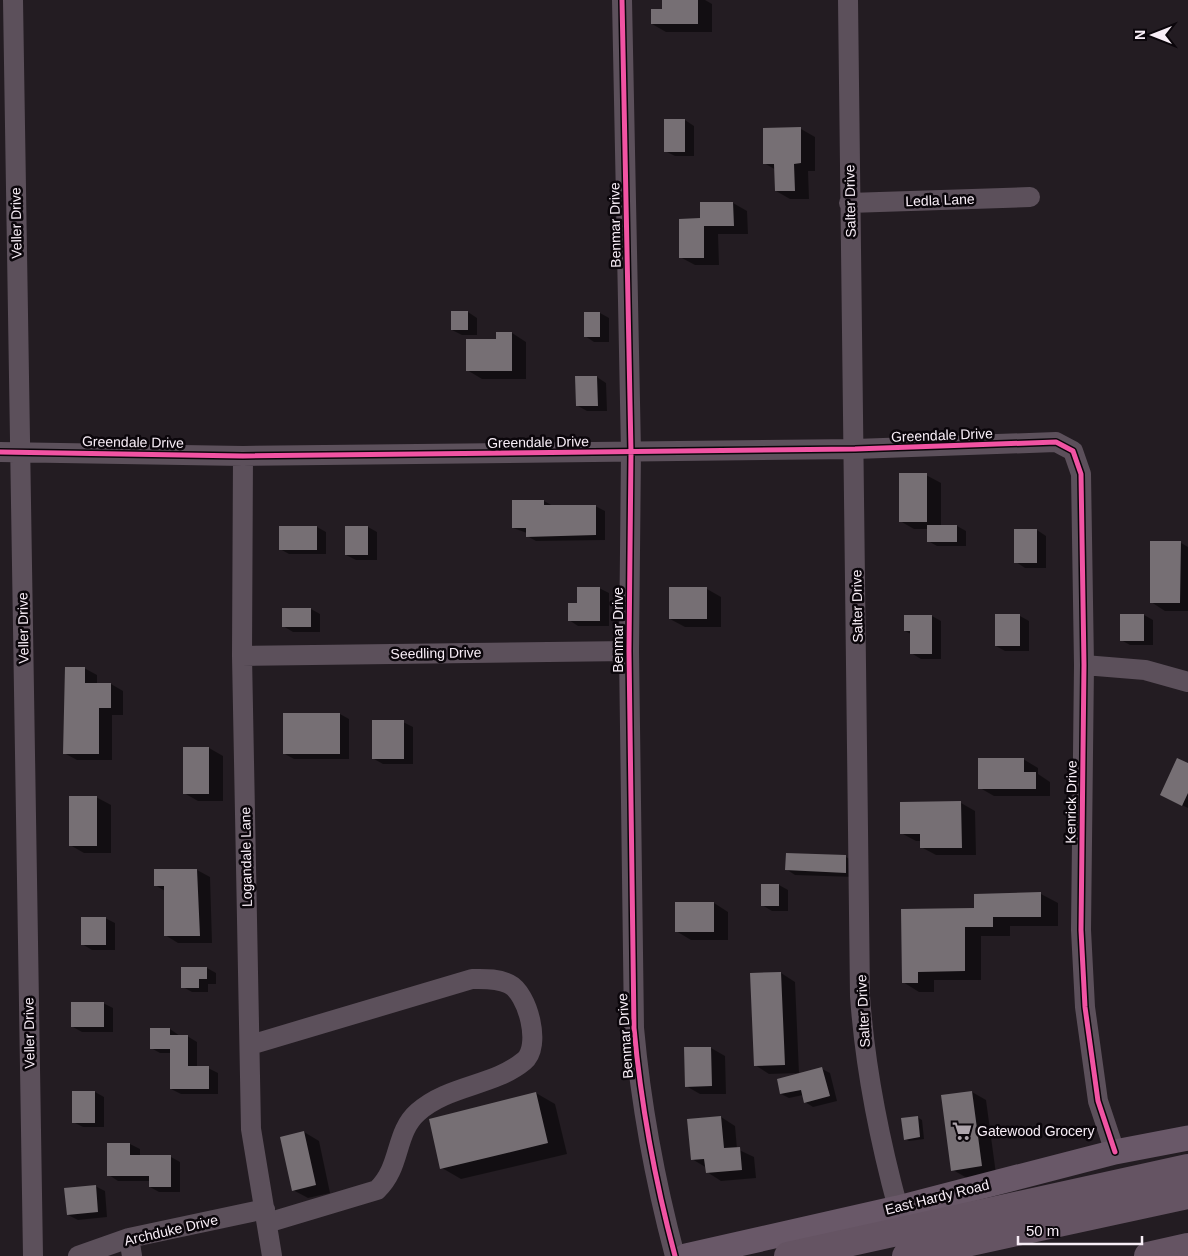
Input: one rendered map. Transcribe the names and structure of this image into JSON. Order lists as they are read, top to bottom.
{
  "streets": {
    "main road": ["East Hardy Road"],
    "street": [
      "Ledla Lane",
      "Salter Drive",
      "Veller Drive",
      "Benmar Drive",
      "Greendale Drive",
      "Seedling Drive",
      "Kenrick Drive",
      "Logandale Lane",
      "Archduke Drive"
    ]
  },
  "crossings": [
    ["Ledla Lane", "Salter Drive"],
    ["Salter Drive", "Greendale Drive"],
    ["Salter Drive", "East Hardy Road"],
    ["Veller Drive", "Greendale Drive"],
    ["Benmar Drive", "Greendale Drive"],
    ["Benmar Drive", "Seedling Drive"],
    ["Greendale Drive", "Kenrick Drive"],
    ["Greendale Drive", "Logandale Lane"],
    ["Seedling Drive", "Logandale Lane"],
    ["Kenrick Drive", "East Hardy Road"],
    ["Logandale Lane", "Archduke Drive"]
  ],
  "places": {
    "supermarket": ["Gatewood Grocery"]
  },
  "scale_bar": "50 m",
  "north": "left"
}
